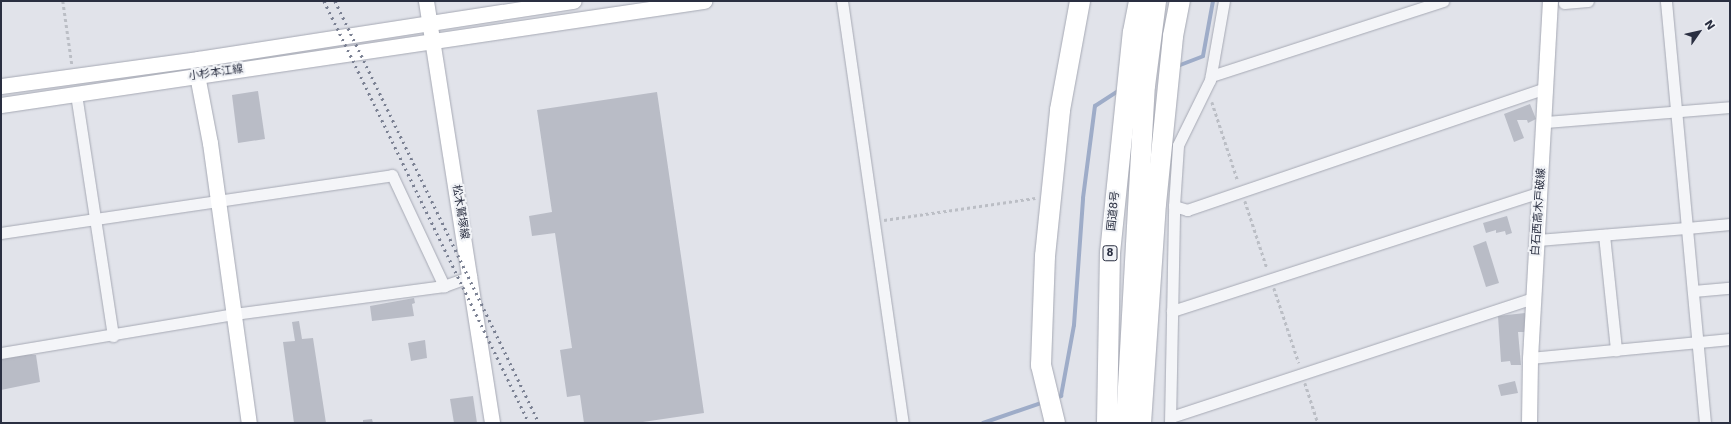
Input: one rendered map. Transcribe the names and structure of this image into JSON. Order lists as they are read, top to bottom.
{
  "streets": {
    "highway": ["国道8号", "8"],
    "main road": ["小杉本江線", "松木鷲塚線", "白石西高木戸破線"]
  },
  "crossings": [
    ["小杉本江線", "松木鷲塚線"]
  ],
  "north": "top right"
}
